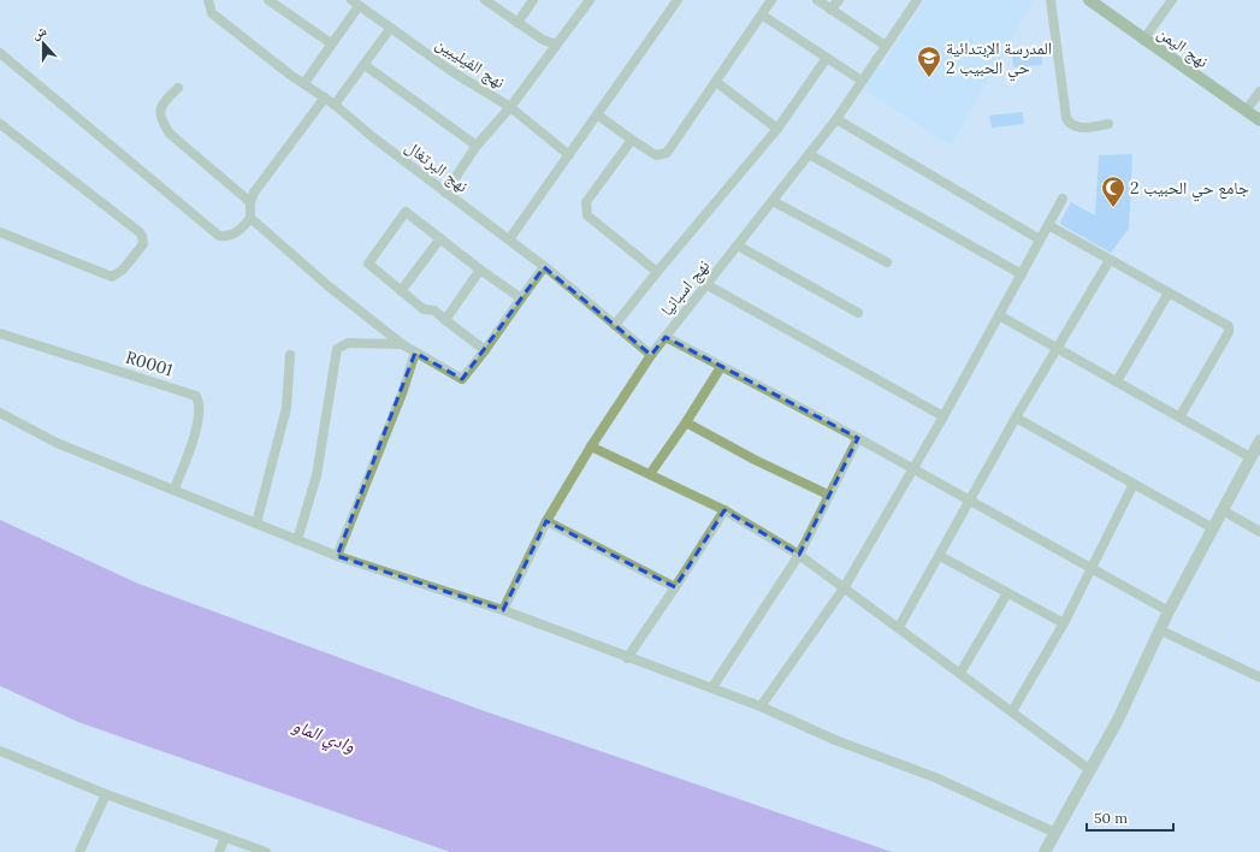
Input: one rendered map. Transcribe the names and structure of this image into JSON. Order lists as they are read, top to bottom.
{
  "streets": {
    "main road": ["نهج اليمن"],
    "street": [
      "نهج الفيليبين",
      "نهج البرتغال",
      "نهج اسبانيا",
      "R0001"
    ]
  },
  "crossings": [
    ["نهج البرتغال", "نهج اسبانيا"]
  ],
  "water": ["وادي الماو"],
  "places": {
    "school or university": ["المدرسة الإبتدائية حي الحبيب 2"],
    "mosque": ["جامع حي الحبيب 2"]
  },
  "scale_bar": "50 m",
  "north": "top"
}
